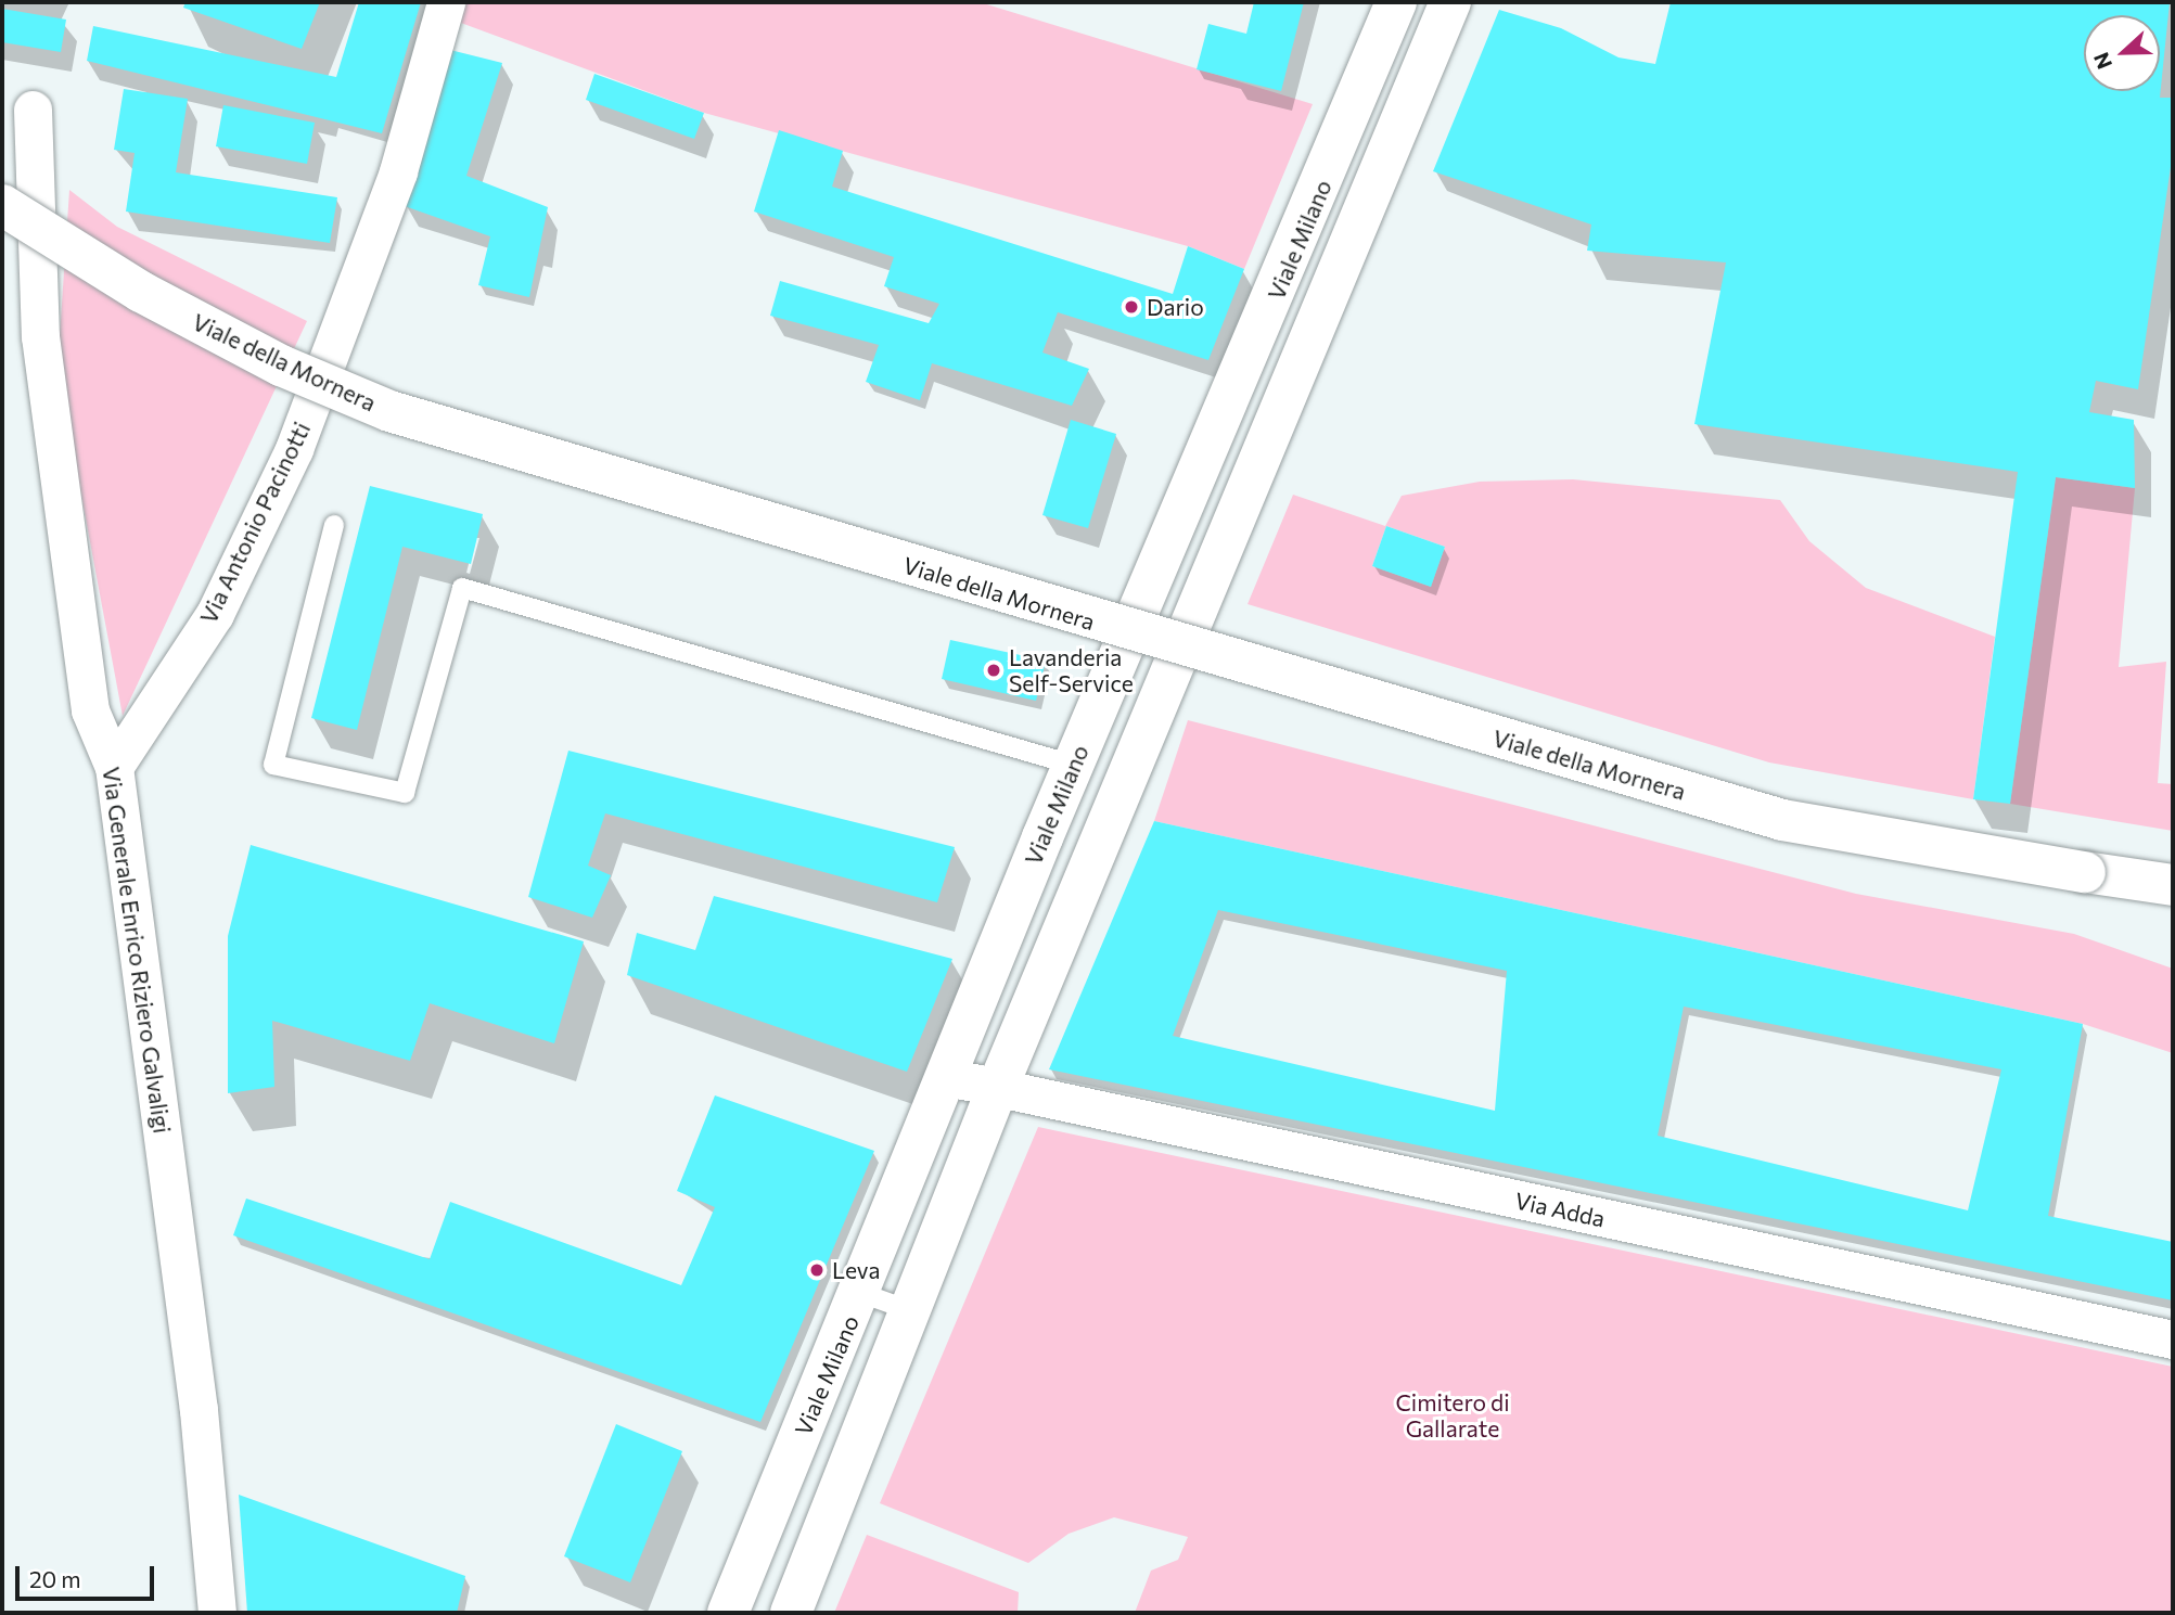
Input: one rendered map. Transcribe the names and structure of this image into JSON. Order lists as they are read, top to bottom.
{
  "streets": {
    "street": [
      "Viale Milano",
      "Viale della Mornera",
      "Via Antonio Pacinotti",
      "Via Generale Enrico Riziero Galvaligi",
      "Via Adda"
    ]
  },
  "crossings": [
    ["Viale Milano", "Via Adda"],
    ["Via Antonio Pacinotti", "Via Generale Enrico Riziero Galvaligi"]
  ],
  "parks": ["Cimitero di Gallarate"],
  "places": ["Dario", "Lavanderia Self-Service", "Leva"],
  "scale_bar": "20 m",
  "north": "left"
}
